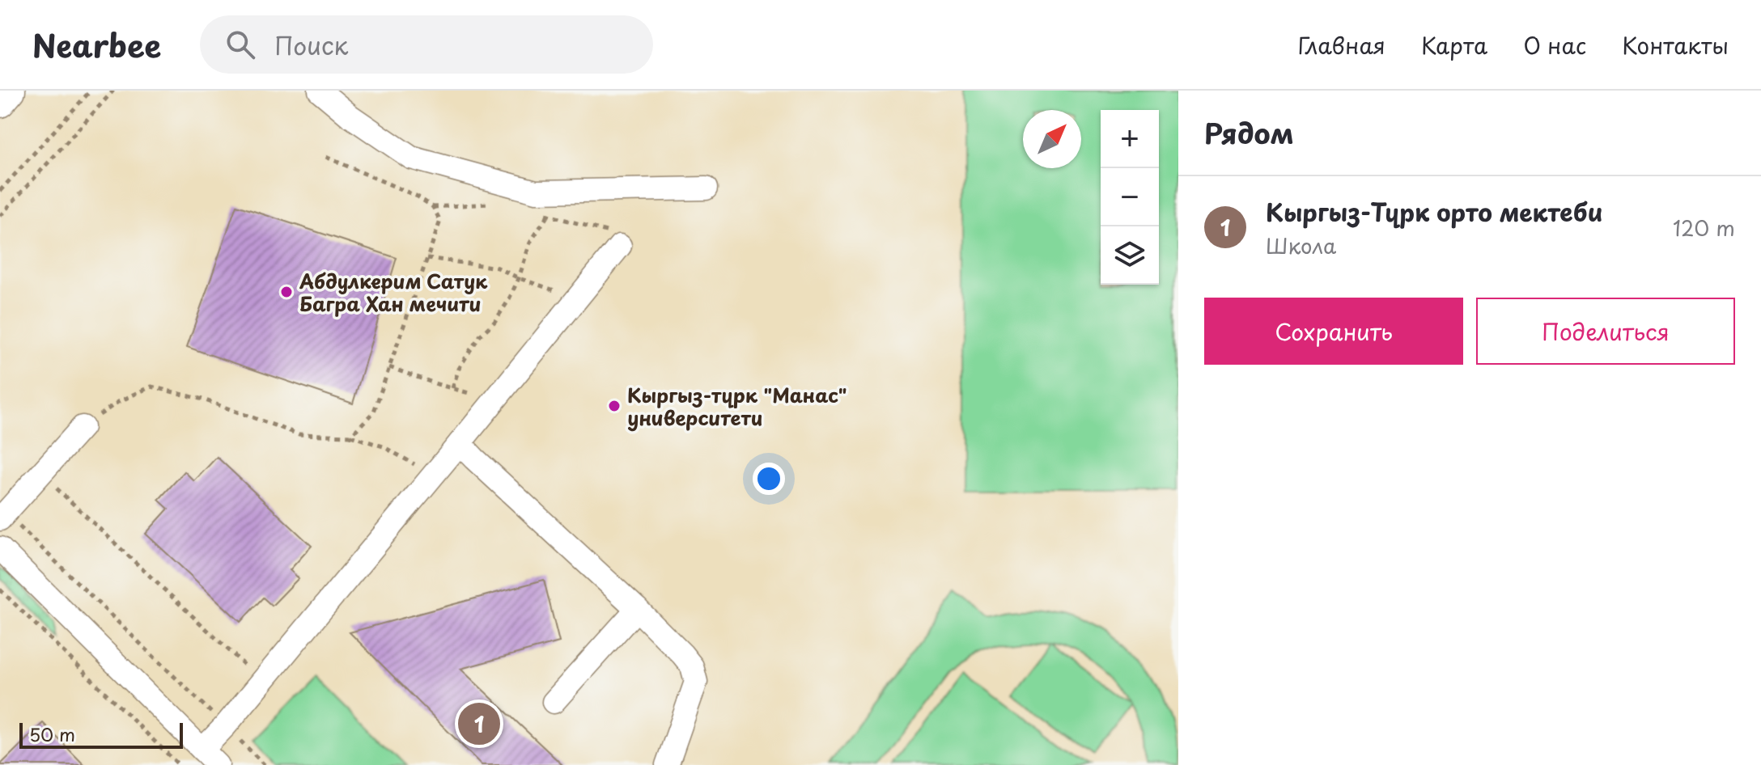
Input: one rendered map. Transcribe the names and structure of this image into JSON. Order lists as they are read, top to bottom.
{
  "places": ["Абдулкерим Сатук Багра Хан мечити", "Кыргыз-түрк \"Манас\" университети"],
  "scale_bar": "50 m",
  "north": "top right",
  "page": {
    "header": "Nearbee",
    "search": "Поиск",
    "nav": [
      "Главная",
      "Карта",
      "О нас",
      "Контакты"
    ],
    "heading": "Рядом",
    "map_buttons": ["+", "−"],
    "list": [
      {
        "mark": "1",
        "name": "Кыргыз-Түрк орто мектеби",
        "note": "Школа",
        "value": "120 m"
      }
    ],
    "buttons": ["Сохранить", "Поделиться"],
    "pins": "1",
    "scale": "50 m"
  }
}
